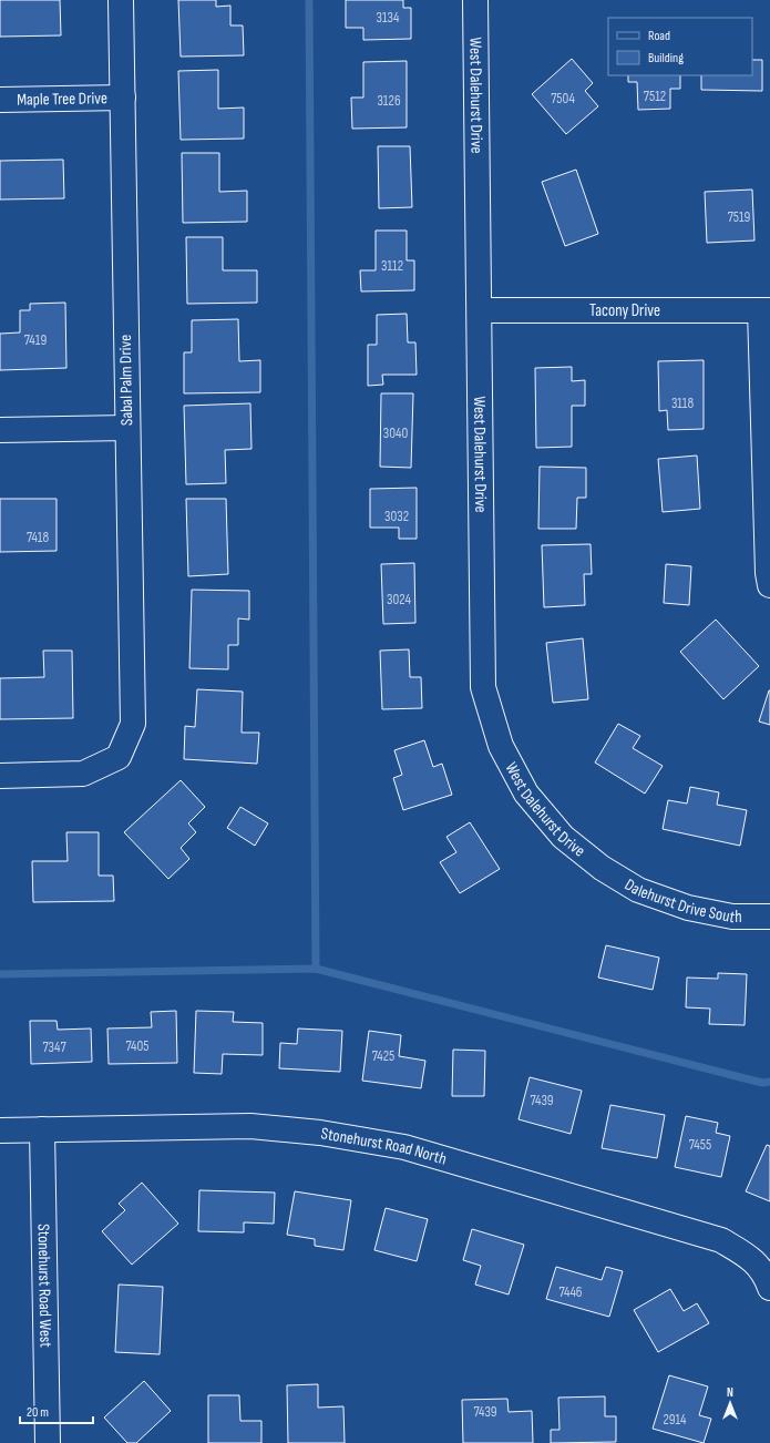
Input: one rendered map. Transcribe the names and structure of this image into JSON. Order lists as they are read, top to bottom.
{
  "streets": {
    "street": [
      "West Dalehurst Drive",
      "Maple Tree Drive",
      "Tacony Drive",
      "Sabal Palm Drive",
      "Dalehurst Drive South",
      "Stonehurst Road North",
      "Stonehurst Road West"
    ]
  },
  "crossings": [
    ["West Dalehurst Drive", "Tacony Drive"],
    ["West Dalehurst Drive", "Dalehurst Drive South"],
    ["Maple Tree Drive", "Sabal Palm Drive"],
    ["Stonehurst Road North", "Stonehurst Road West"]
  ],
  "house_numbers": [
    "3134",
    "7512",
    "7504",
    "3126",
    "7519",
    "3112",
    "7419",
    "3118",
    "3040",
    "3032",
    "7418",
    "3024",
    "7405",
    "7347",
    "7425",
    "7439",
    "7455",
    "7446",
    "7439",
    "2914"
  ],
  "legend": ["Road", "Building"],
  "scale_bar": "20 m",
  "north": "top"
}
